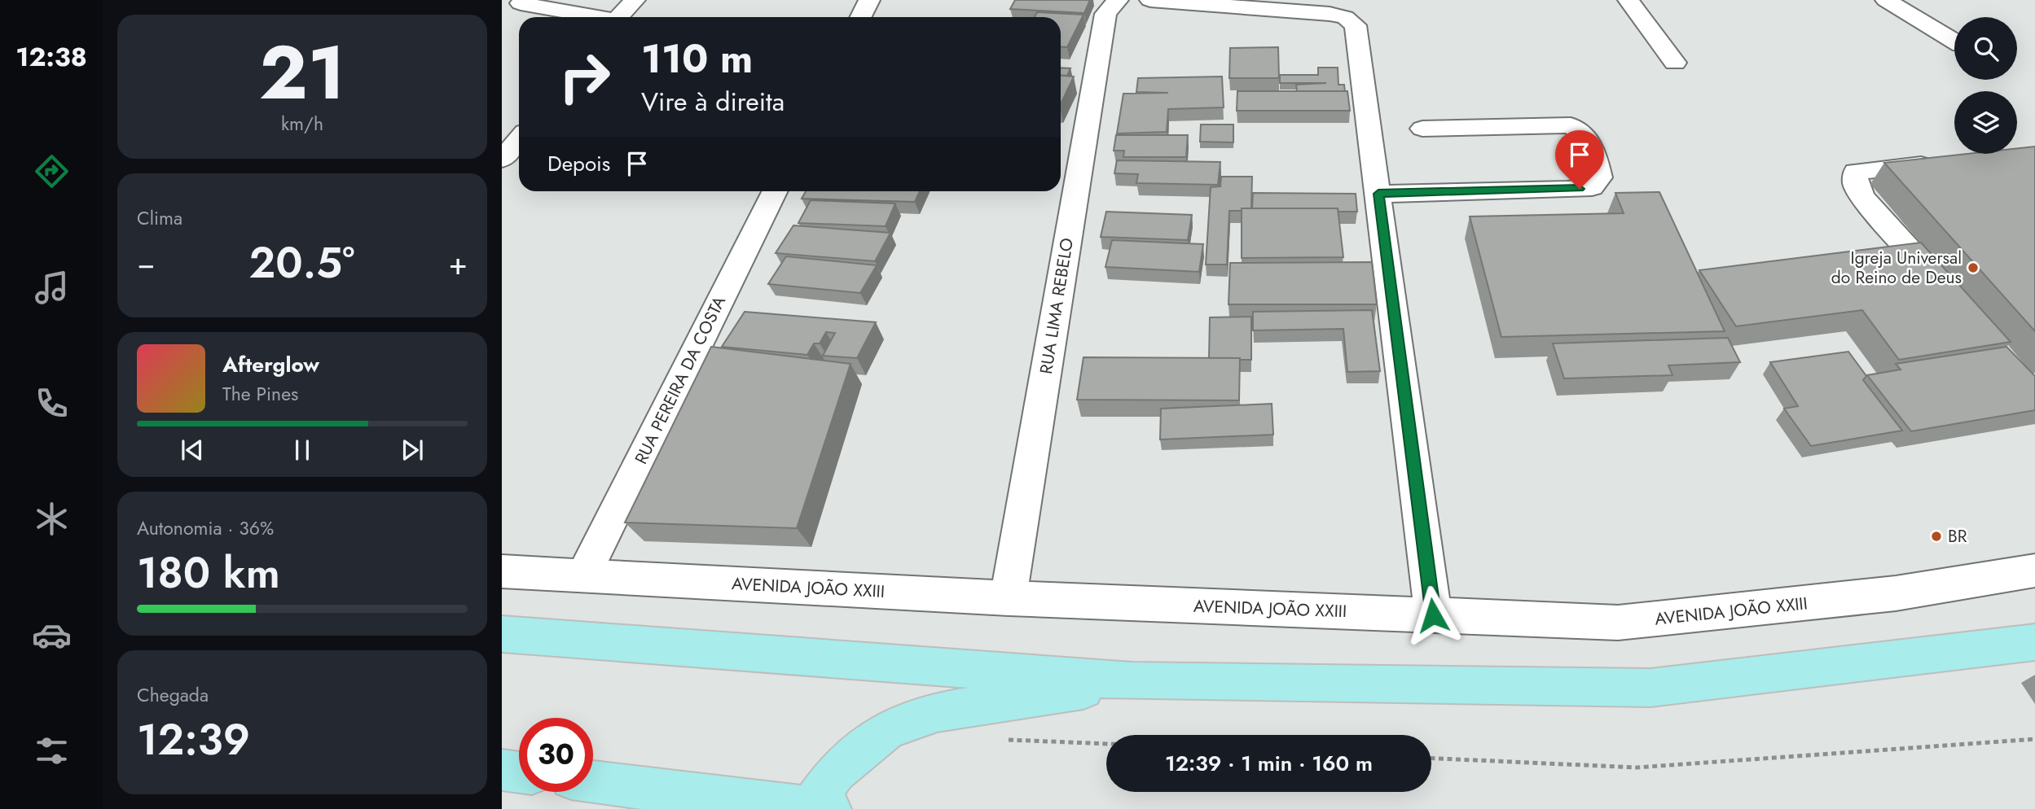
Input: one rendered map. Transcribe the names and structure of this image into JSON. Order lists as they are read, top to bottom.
{
  "streets": {
    "street": ["RUA LIMA REBELO", "RUA PEREIRA DA COSTA", "AVENIDA JOÃO XXIII"]
  },
  "crossings": [
    ["RUA LIMA REBELO", "AVENIDA JOÃO XXIII"],
    ["RUA PEREIRA DA COSTA", "AVENIDA JOÃO XXIII"]
  ],
  "places": ["Igreja Universal do Reino de Deus", "BR"],
  "page": {
    "tabs": "12:38",
    "tile": [
      ["21", "km/h"],
      "Clima",
      ["Autonomia · 36%", "180 km"],
      ["Chegada", "12:39"]
    ],
    "turn": ["110 m", "Vire à direita"],
    "then": "Depois",
    "heat": ["−", "20.5°", "+"],
    "song": ["Afterglow", "The Pines"],
    "limit": "30",
    "trip": "12:39 · 1 min · 160 m"
  }
}
